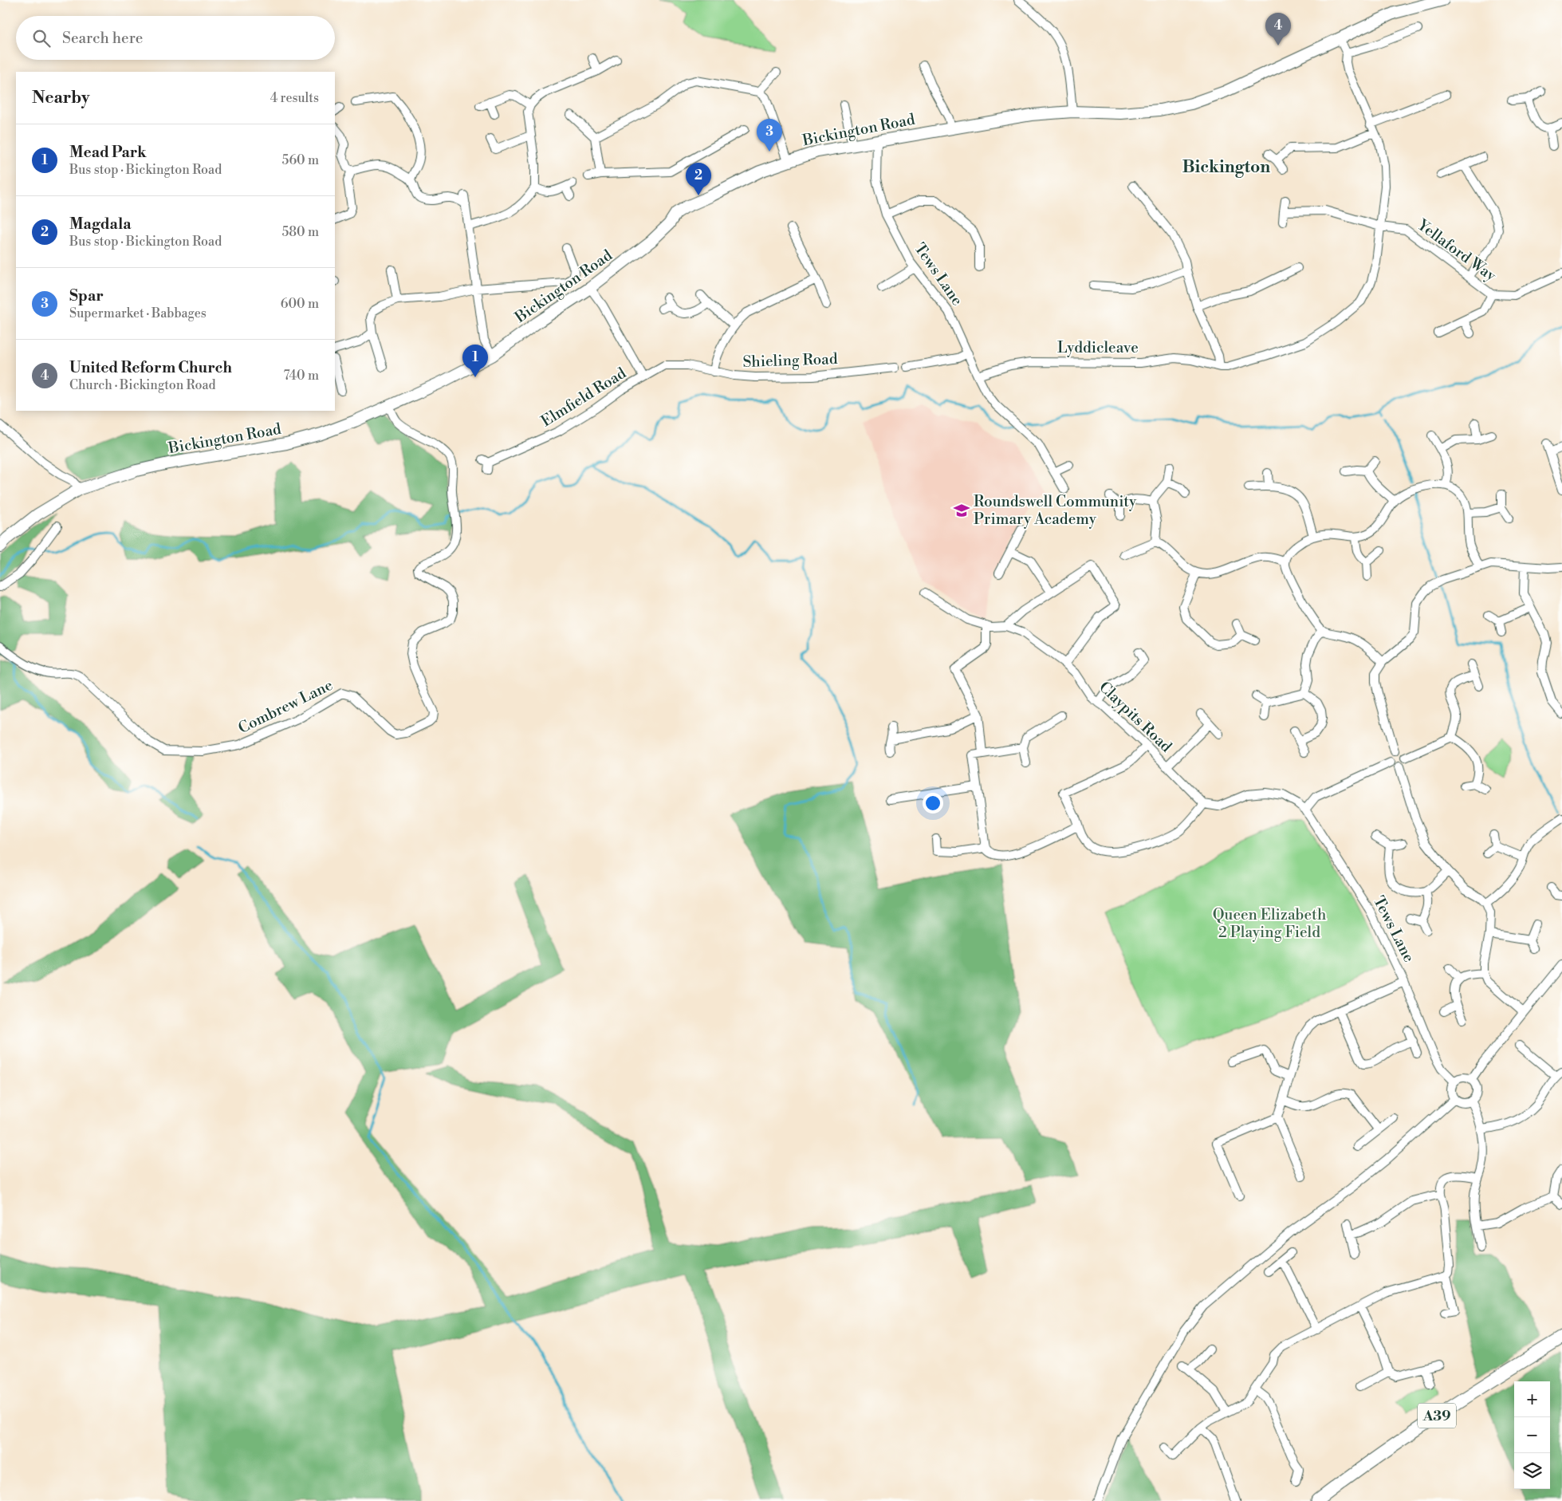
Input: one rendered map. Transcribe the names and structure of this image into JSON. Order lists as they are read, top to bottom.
{
  "streets": {
    "highway": ["A39"],
    "main road": ["Bickington Road"],
    "street": [
      "Yellaford Way",
      "Tews Lane",
      "Lyddicleave",
      "Shieling Road",
      "Elmfield Road",
      "Combrew Lane",
      "Claypits Road"
    ]
  },
  "crossings": [
    ["Bickington Road", "Tews Lane"],
    ["Bickington Road", "Lyddicleave"],
    ["Bickington Road", "Elmfield Road"],
    ["Bickington Road", "Combrew Lane"],
    ["Yellaford Way", "Lyddicleave"],
    ["Tews Lane", "Lyddicleave"],
    ["Tews Lane", "Claypits Road"],
    ["Shieling Road", "Elmfield Road"]
  ],
  "districts": ["Bickington"],
  "parks": ["Queen Elizabeth 2 Playing Field"],
  "places": {
    "school or university": ["Roundswell Community Primary Academy"]
  },
  "page": {
    "pins": [
      "4",
      "3",
      "2",
      "1"
    ],
    "search": "Search here",
    "heading": ["Nearby", "4 results"],
    "list": [
      {
        "mark": "1",
        "name": "Mead Park",
        "note": "Bus stop · Bickington Road",
        "value": "560 m"
      },
      {
        "mark": "2",
        "name": "Magdala",
        "note": "Bus stop · Bickington Road",
        "value": "580 m"
      },
      {
        "mark": "3",
        "name": "Spar",
        "note": "Supermarket · Babbages",
        "value": "600 m"
      },
      {
        "mark": "4",
        "name": "United Reform Church",
        "note": "Church · Bickington Road",
        "value": "740 m"
      }
    ],
    "map_buttons": ["+", "−"]
  }
}
